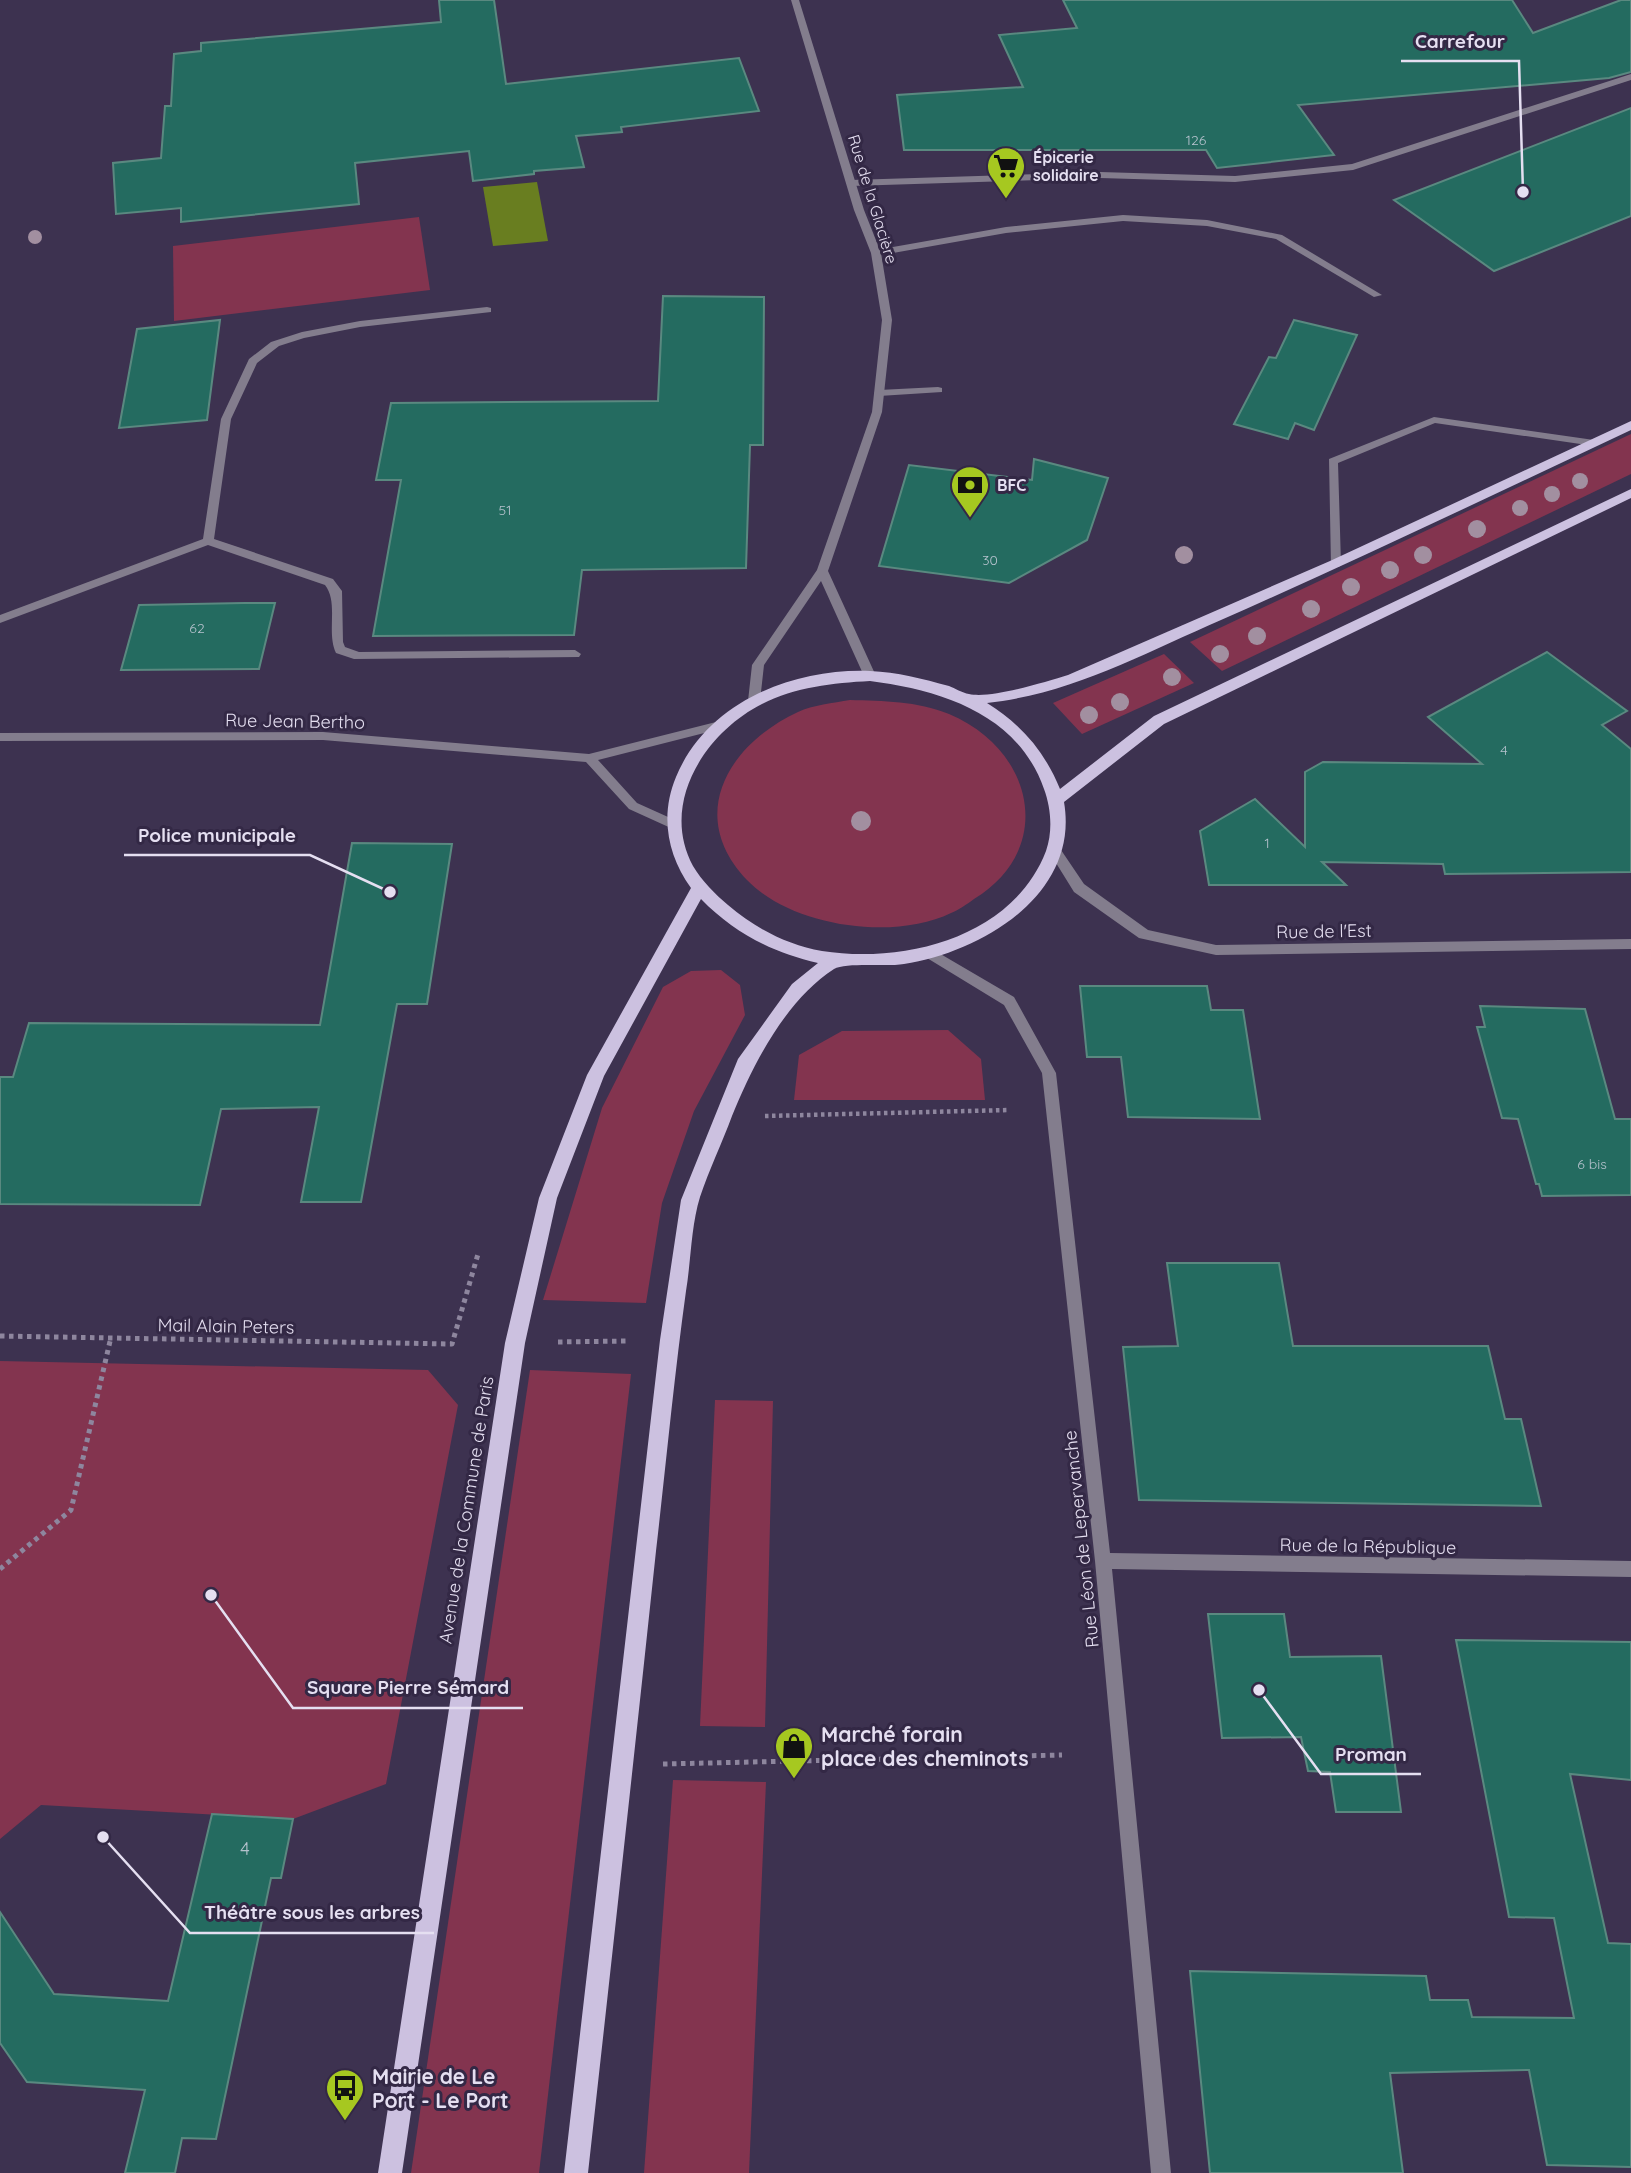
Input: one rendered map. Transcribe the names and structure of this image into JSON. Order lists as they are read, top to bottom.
{
  "streets": {
    "main road": ["Avenue de la Commune de Paris"],
    "street": [
      "Rue de la Glacière",
      "Rue Jean Bertho",
      "Rue de l'Est",
      "Rue Léon de Lepervanche",
      "Rue de la République"
    ],
    "path": ["Mail Alain Peters"]
  },
  "crossings": [
    ["Rue Léon de Lepervanche", "Rue de la République"]
  ],
  "places": {
    "other": [
      "Carrefour",
      "Police municipale",
      "Square Pierre Sémard",
      "Proman",
      "Théâtre sous les arbres"
    ],
    "supermarket": ["Épicerie solidaire"],
    "bank": ["BFC"],
    "shop": ["Marché forain place des cheminots"],
    "bus stop": ["Mairie de Le Port - Le Port"]
  },
  "house_numbers": [
    "126",
    "51",
    "30",
    "62",
    "4",
    "1",
    "6 bis",
    "4"
  ]
}
